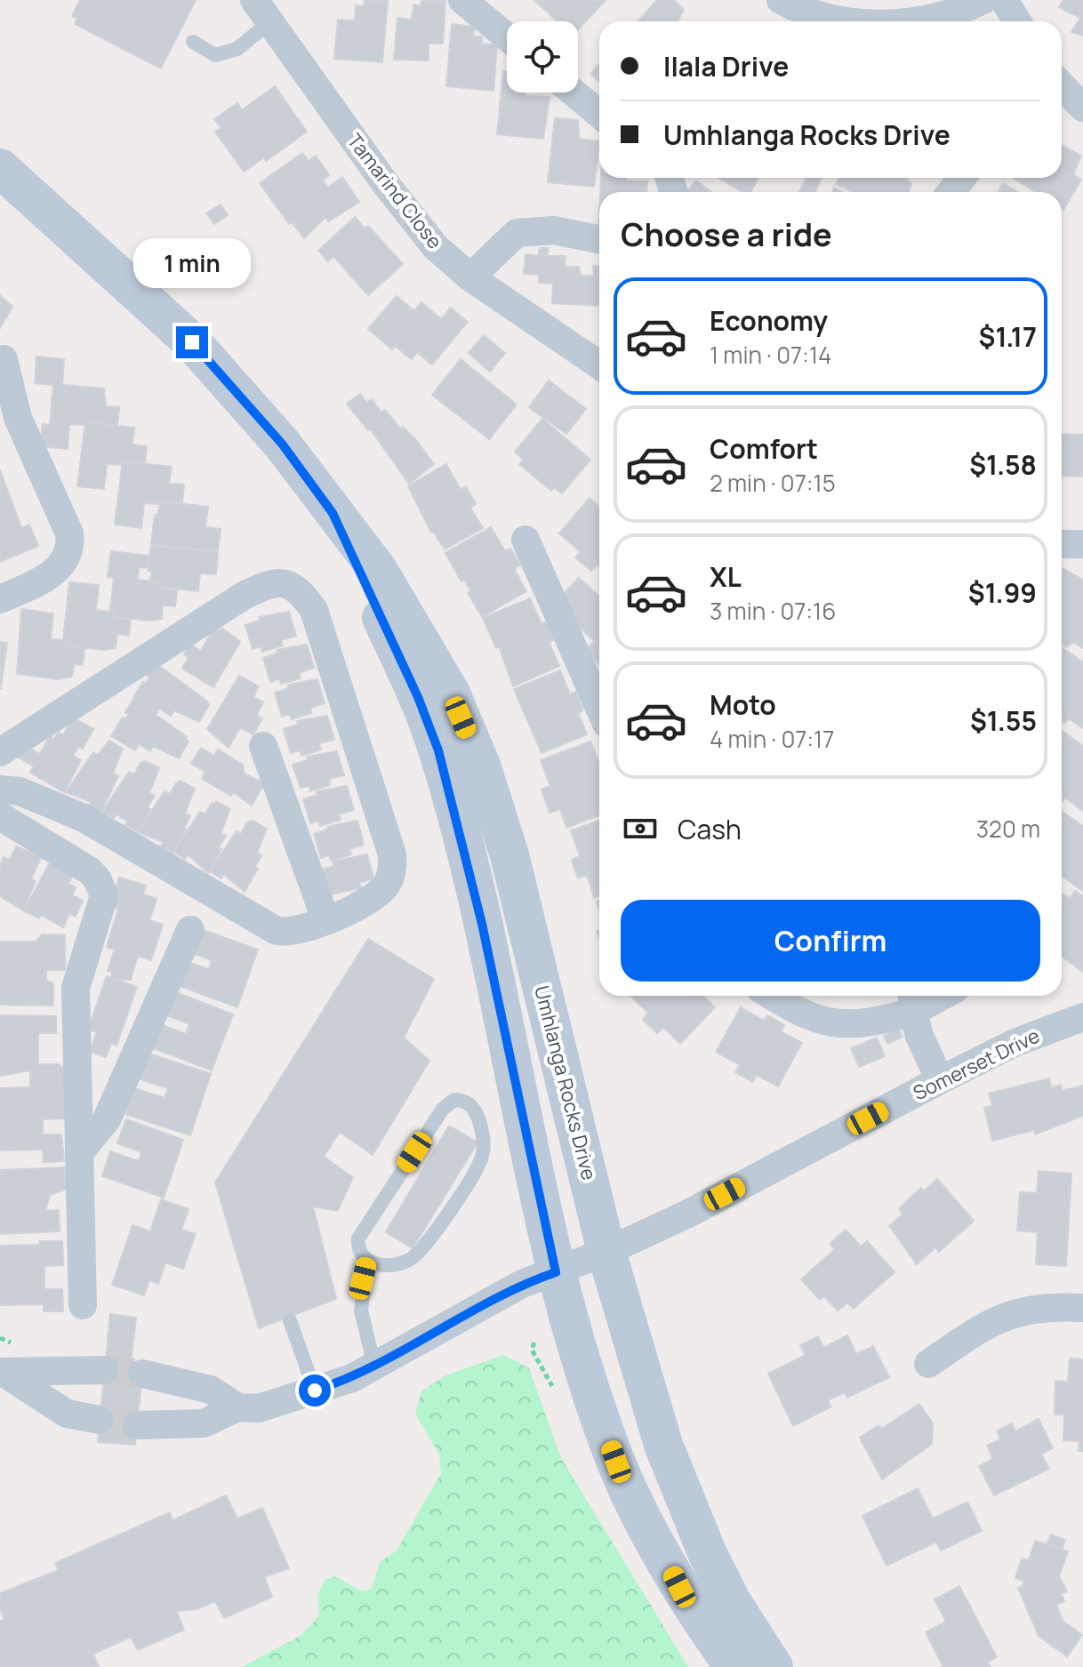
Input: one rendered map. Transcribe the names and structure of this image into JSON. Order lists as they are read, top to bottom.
{
  "streets": {
    "main road": ["Umhlanga Rocks Drive"],
    "street": ["Tamarind Close", "Somerset Drive"]
  },
  "crossings": [
    ["Somerset Drive", "Umhlanga Rocks Drive"]
  ],
  "page": {
    "banner": ["Ilala Drive", "Umhlanga Rocks Drive"],
    "heading": "Choose a ride",
    "bubble": "1 min",
    "list": [
      {
        "name": "Economy",
        "note": "1 min · 07:14",
        "value": "$1.17"
      },
      {
        "name": "Comfort",
        "note": "2 min · 07:15",
        "value": "$1.58"
      },
      {
        "name": "XL",
        "note": "3 min · 07:16",
        "value": "$1.99"
      },
      {
        "name": "Moto",
        "note": "4 min · 07:17",
        "value": "$1.55"
      }
    ],
    "pay": ["Cash", "320 m"],
    "buttons": "Confirm"
  }
}
